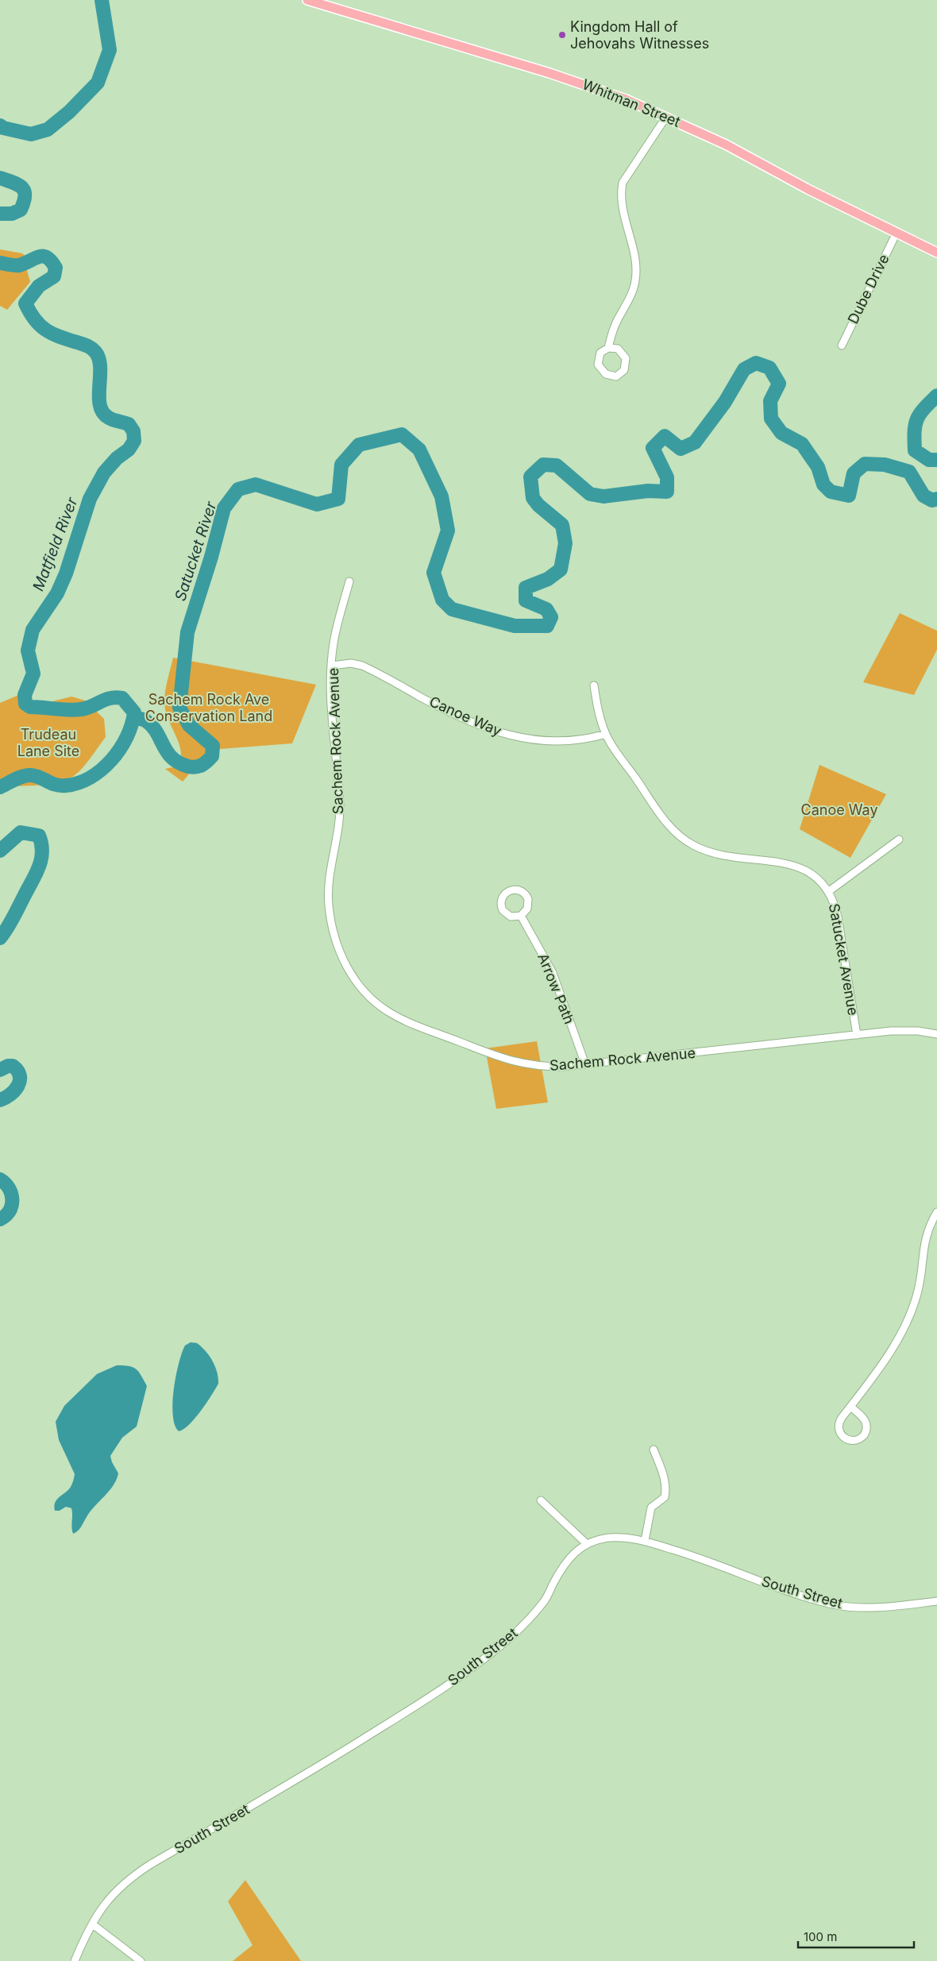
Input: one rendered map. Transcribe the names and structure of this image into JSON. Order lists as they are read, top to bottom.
{
  "streets": {
    "main road": ["Whitman Street"],
    "street": [
      "Dube Drive",
      "Canoe Way",
      "Sachem Rock Avenue",
      "Satucket Avenue",
      "Arrow Path",
      "South Street"
    ]
  },
  "crossings": [
    ["Whitman Street", "Dube Drive"],
    ["Canoe Way", "Sachem Rock Avenue"],
    ["Canoe Way", "Satucket Avenue"],
    ["Sachem Rock Avenue", "Satucket Avenue"],
    ["Sachem Rock Avenue", "Arrow Path"]
  ],
  "water": ["Matfield River", "Satucket River"],
  "parks": ["Sachem Rock Ave Conservation Land", "Trudeau Lane Site", "Canoe Way"],
  "places": ["Kingdom Hall of Jehovahs Witnesses"],
  "scale_bar": "100 m"
}
